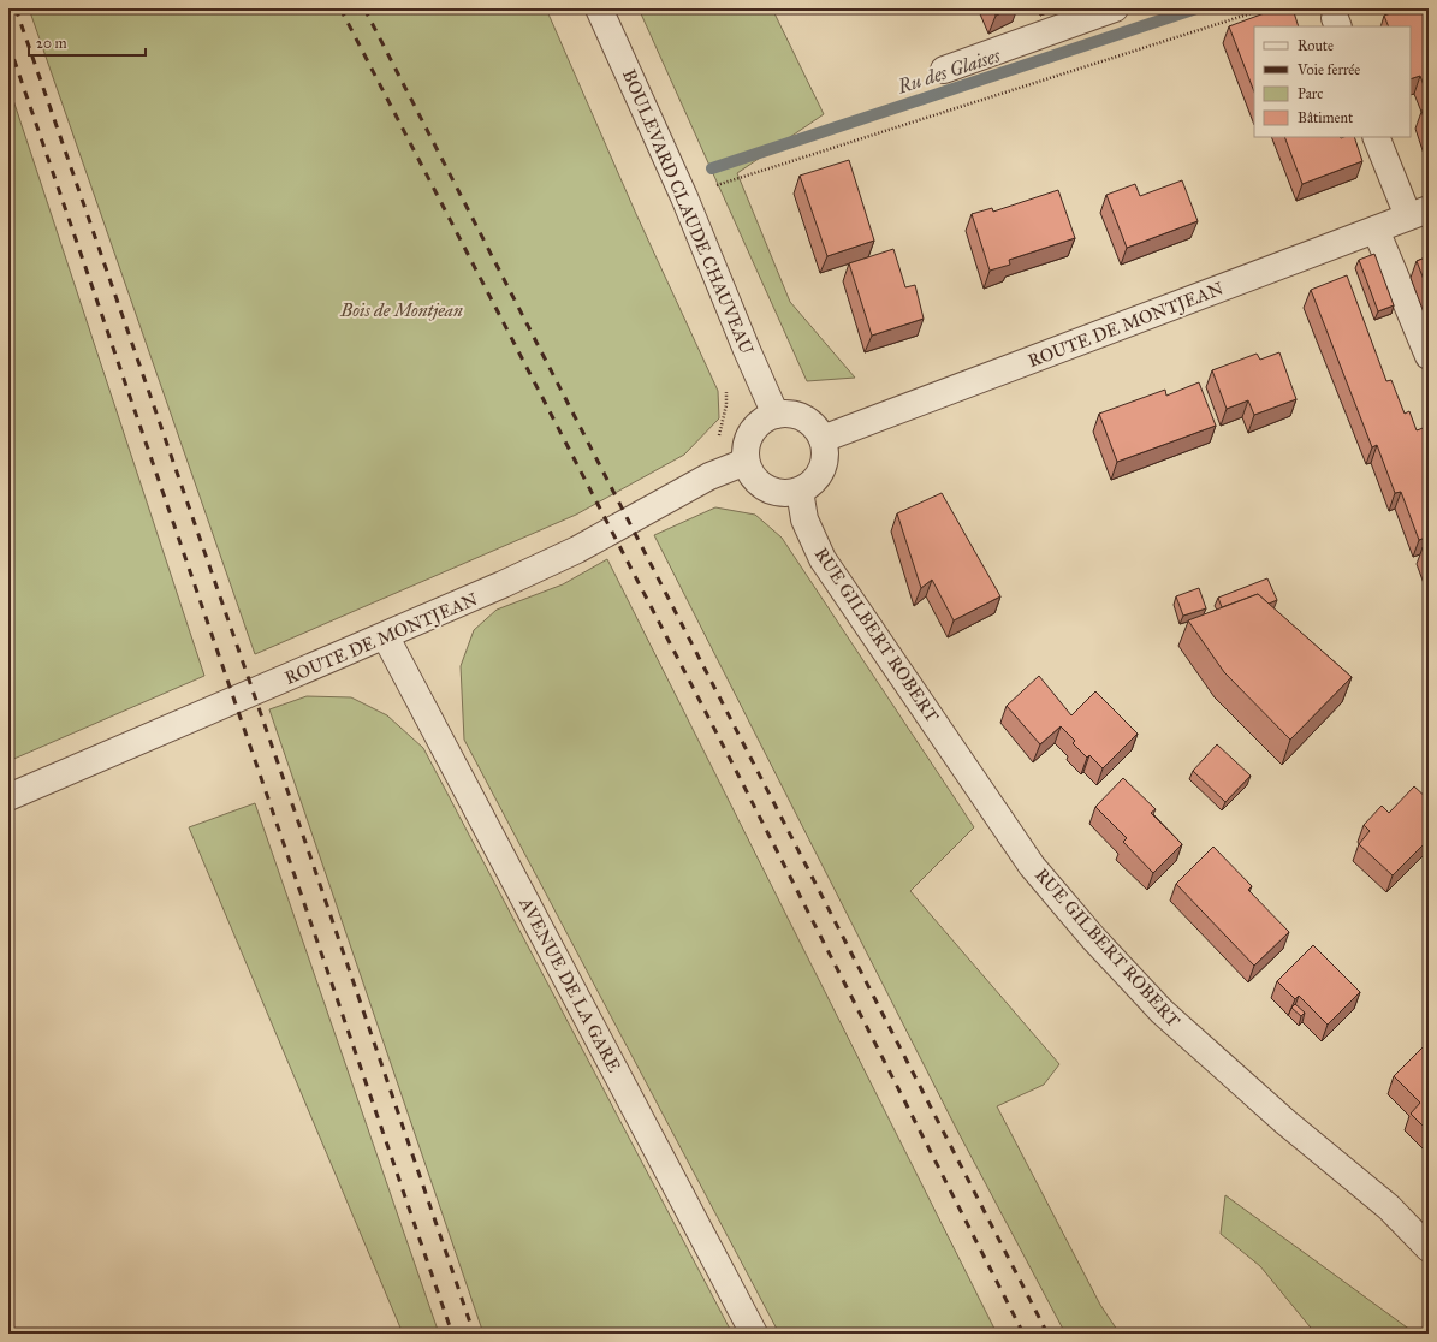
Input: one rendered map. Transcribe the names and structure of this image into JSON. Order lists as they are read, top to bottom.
{
  "streets": {
    "street": [
      "BOULEVARD CLAUDE CHAUVEAU",
      "ROUTE DE MONTJEAN",
      "RUE GILBERT ROBERT",
      "AVENUE DE LA GARE"
    ]
  },
  "crossings": [
    ["BOULEVARD CLAUDE CHAUVEAU", "ROUTE DE MONTJEAN"],
    ["BOULEVARD CLAUDE CHAUVEAU", "RUE GILBERT ROBERT"],
    ["ROUTE DE MONTJEAN", "RUE GILBERT ROBERT"],
    ["ROUTE DE MONTJEAN", "AVENUE DE LA GARE"]
  ],
  "water": ["Ru des Glaises"],
  "parks": ["Bois de Montjean"],
  "legend": [
    "Route",
    "Voie ferrée",
    "Parc",
    "Bâtiment"
  ],
  "scale_bar": "20 m"
}
